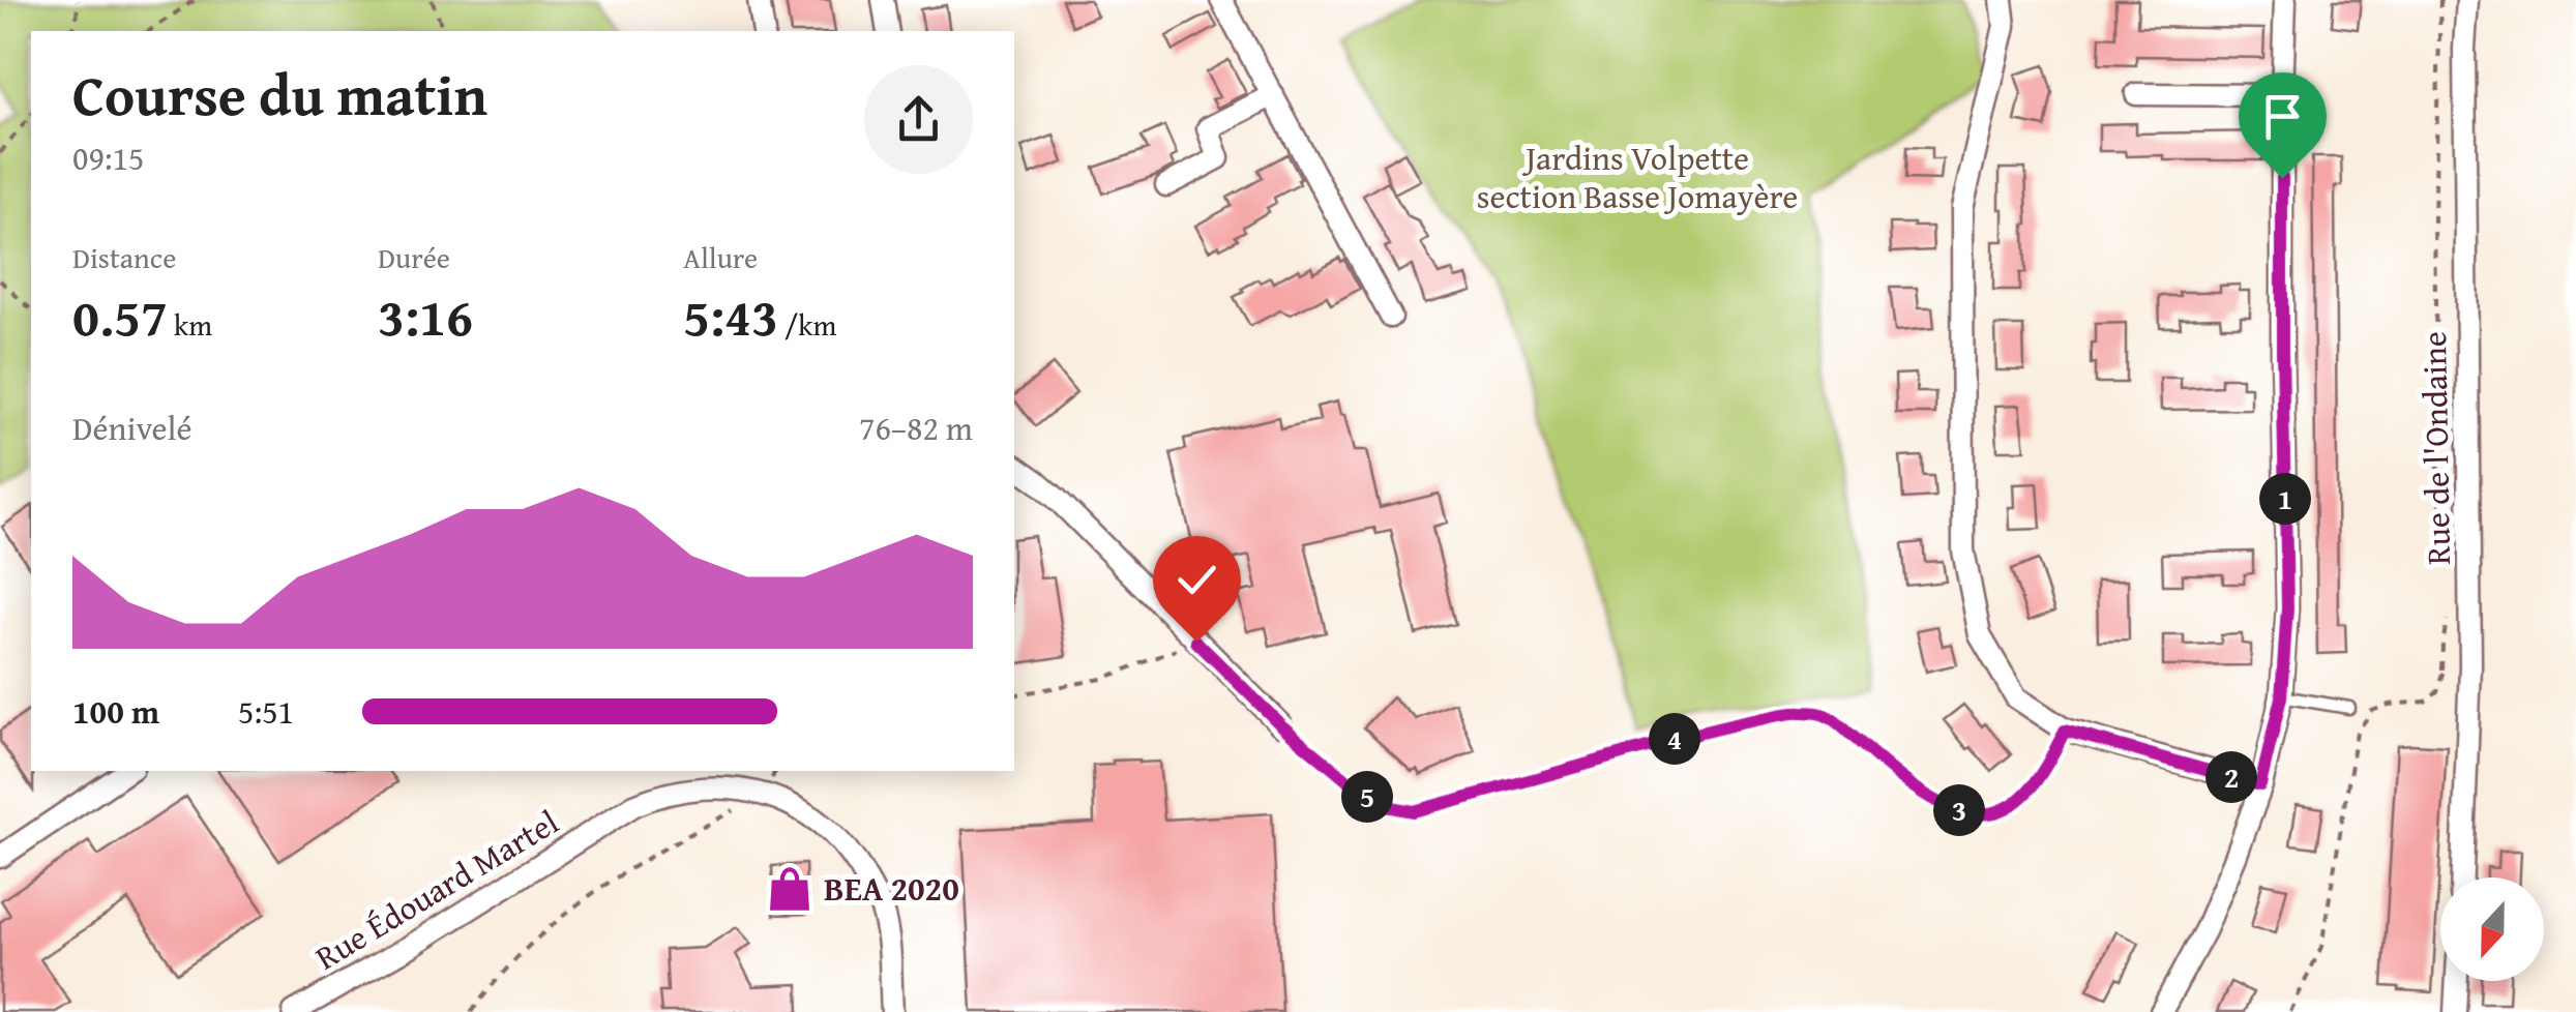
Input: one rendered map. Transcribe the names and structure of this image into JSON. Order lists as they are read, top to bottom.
{
  "streets": {
    "street": ["Rue de l'Ondaine", "Rue Édouard Martel"]
  },
  "parks": ["Jardins Volpette section Basse Jomayère"],
  "places": {
    "shop": ["BEA 2020"]
  },
  "north": "bottom",
  "page": {
    "heading": ["Course du matin", "09:15"],
    "stats": [
      ["Distance", "0.57 km"],
      ["Durée", "3:16"],
      ["Allure", "5:43 /km"]
    ],
    "chart": ["Dénivelé", "76–82 m"],
    "pins": [
      "1",
      "4",
      "2",
      "5",
      "3"
    ],
    "list": [
      {
        "name": "100 m",
        "note": "5:51"
      }
    ]
  }
}
